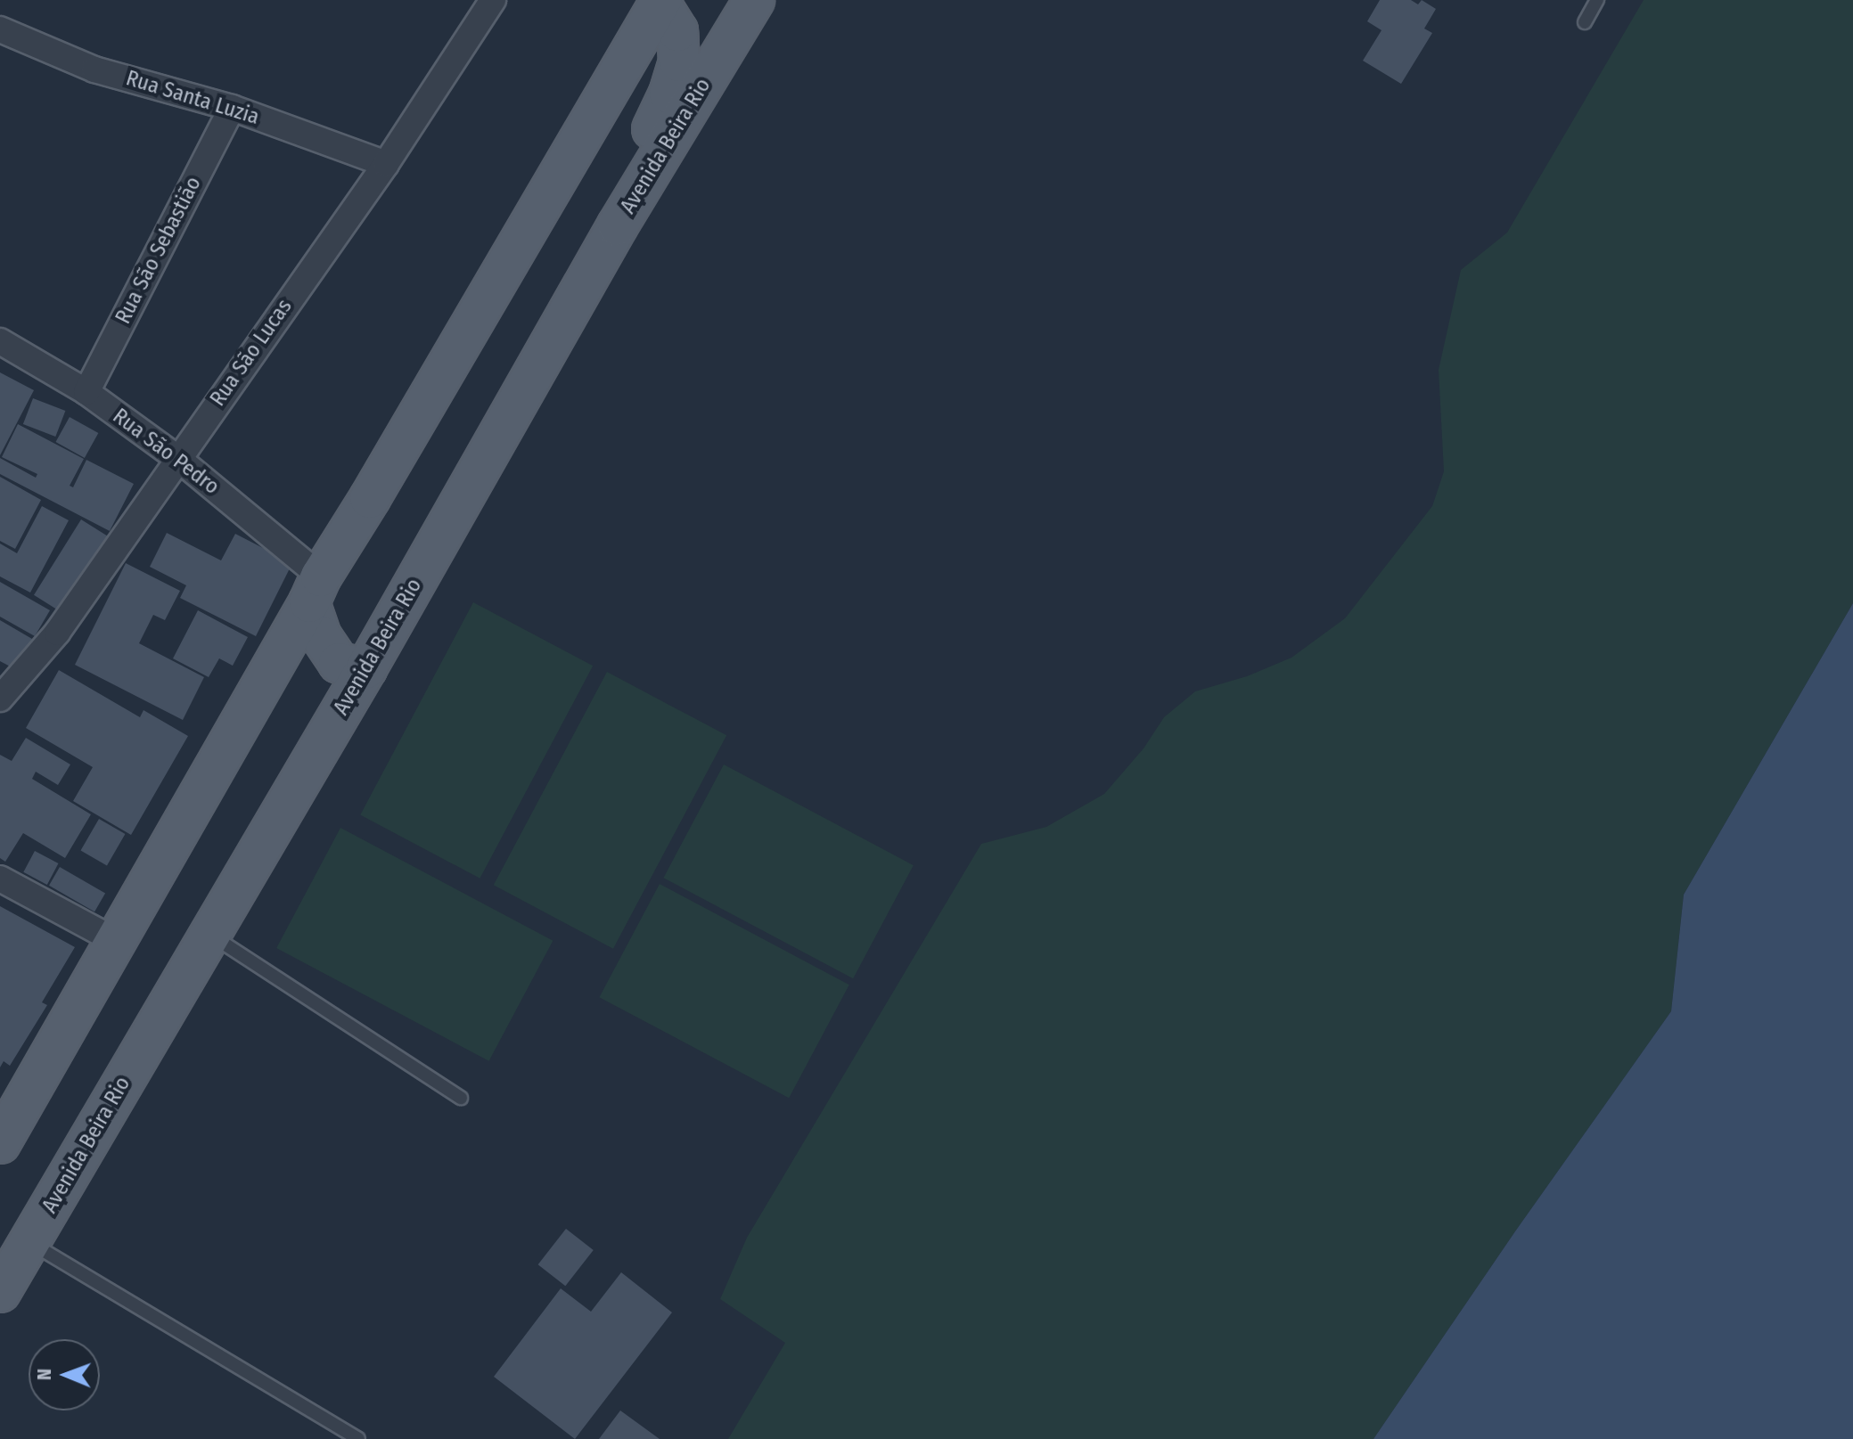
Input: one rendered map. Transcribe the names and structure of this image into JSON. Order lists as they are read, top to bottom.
{
  "streets": {
    "main road": ["Avenida Beira Rio"],
    "street": [
      "Rua Santa Luzia",
      "Rua São Sebastião",
      "Rua São Lucas",
      "Rua São Pedro"
    ]
  },
  "crossings": [
    ["Rua Santa Luzia", "Rua São Sebastião"],
    ["Rua Santa Luzia", "Rua São Lucas"],
    ["Rua São Sebastião", "Rua São Pedro"],
    ["Rua São Lucas", "Rua São Pedro"]
  ],
  "north": "left"
}
